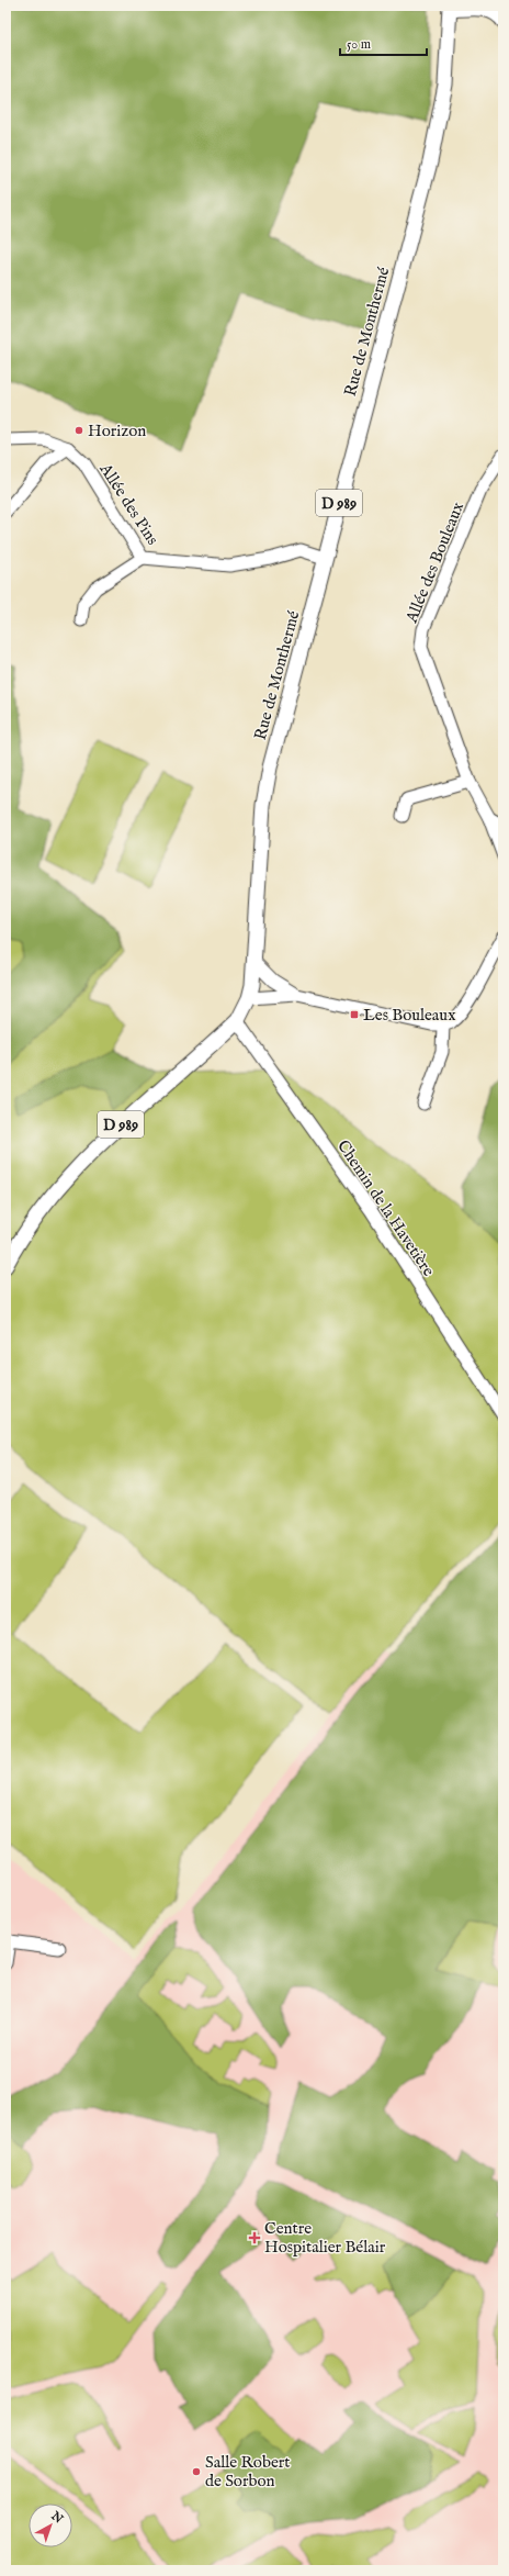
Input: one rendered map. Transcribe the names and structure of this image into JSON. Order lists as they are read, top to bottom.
{
  "streets": {
    "main road": ["Rue de Monthermé", "D 989"],
    "street": ["Allée des Pins", "Allée des Bouleaux", "Chemin de la Havetière"]
  },
  "crossings": [
    ["Rue de Monthermé", "Allée des Pins"],
    ["Rue de Monthermé", "Chemin de la Havetière"]
  ],
  "places": {
    "other": ["Horizon", "Salle Robert de Sorbon"],
    "transit": ["Les Bouleaux"],
    "health": ["Centre Hospitalier Bélair"]
  },
  "scale_bar": "50 m",
  "north": "top right"
}
